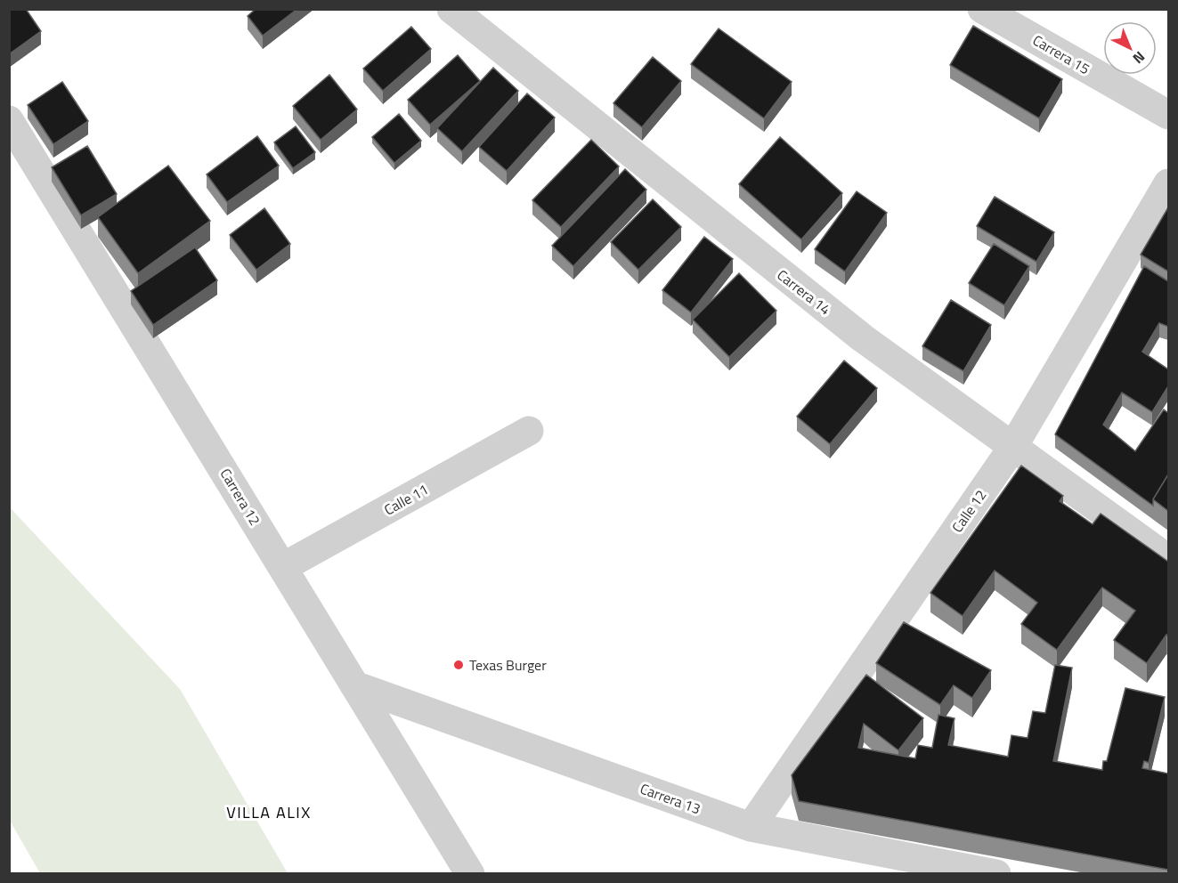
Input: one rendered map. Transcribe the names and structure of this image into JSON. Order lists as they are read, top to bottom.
{
  "streets": {
    "street": [
      "Carrera 15",
      "Carrera 14",
      "Carrera 12",
      "Calle 11",
      "Calle 12",
      "Carrera 13"
    ]
  },
  "crossings": [
    ["Carrera 14", "Calle 12"],
    ["Carrera 12", "Calle 11"],
    ["Carrera 12", "Carrera 13"],
    ["Calle 12", "Carrera 13"]
  ],
  "districts": ["VILLA ALIX"],
  "places": ["Texas Burger"],
  "north": "bottom right"
}
